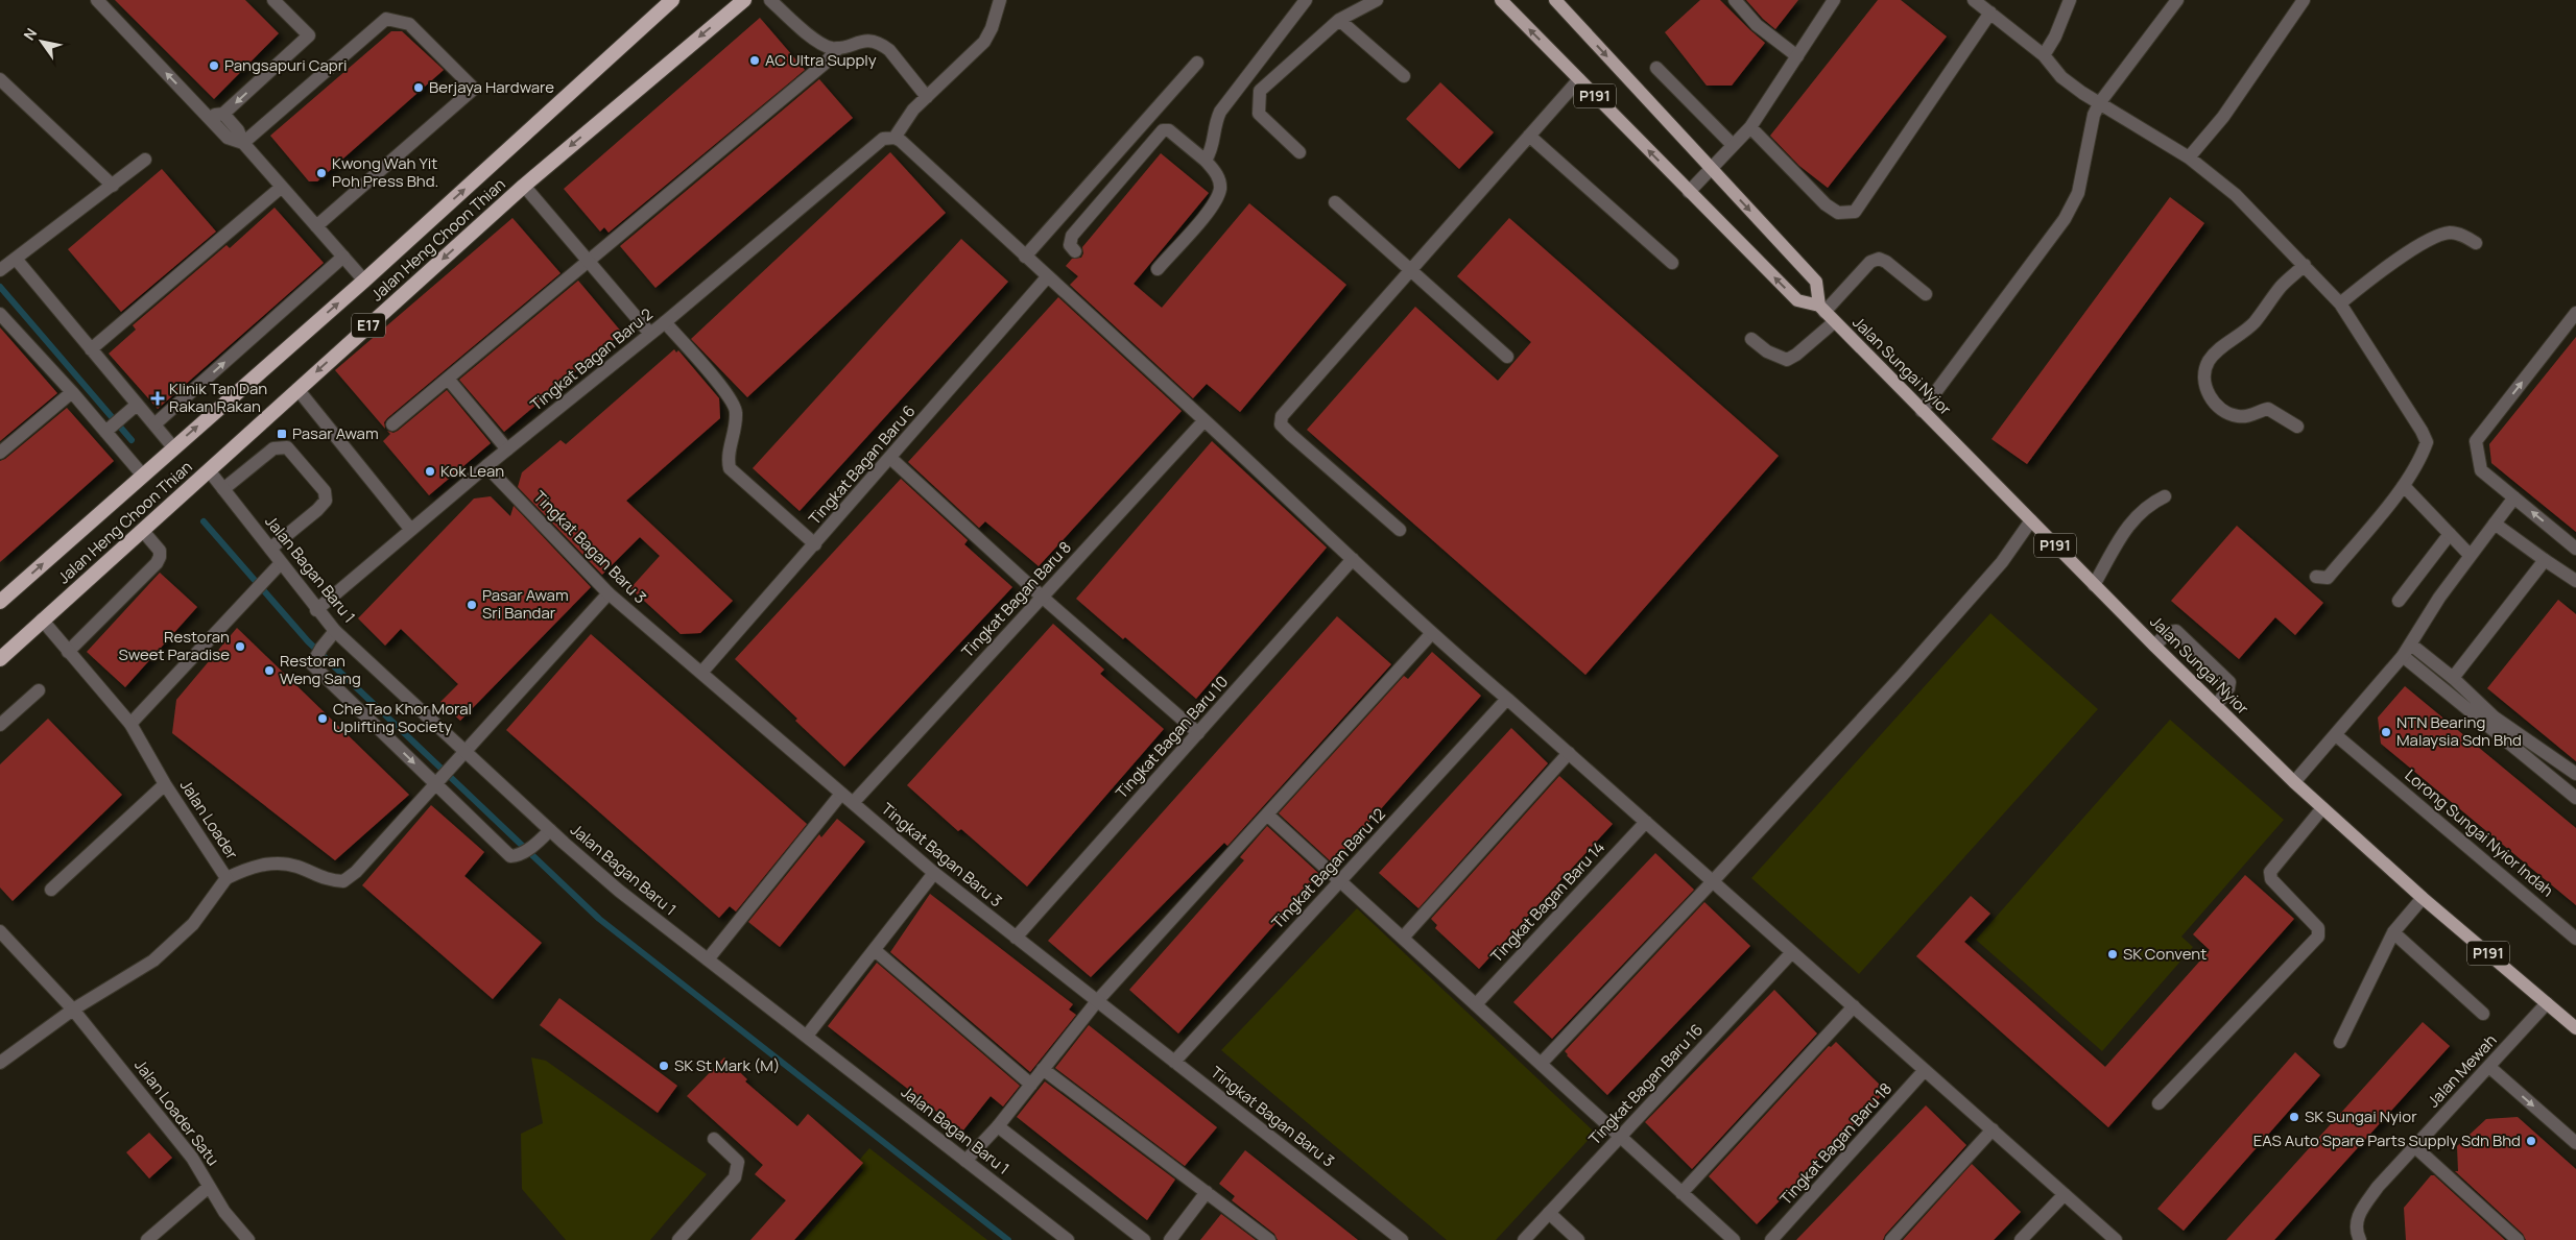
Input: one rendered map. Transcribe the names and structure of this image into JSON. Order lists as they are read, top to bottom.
{
  "streets": {
    "highway": ["Jalan Heng Choon Thian", "E17"],
    "main road": ["P191", "Jalan Sungai Nyior"],
    "street": [
      "Tingkat Bagan Baru 2",
      "Tingkat Bagan Baru 6",
      "Tingkat Bagan Baru 3",
      "Jalan Bagan Baru 1",
      "Tingkat Bagan Baru 8",
      "Tingkat Bagan Baru 10",
      "Jalan Loader",
      "Lorong Sungai Nyior Indah",
      "Tingkat Bagan Baru 12",
      "Tingkat Bagan Baru 14",
      "Jalan Mewah",
      "Tingkat Bagan Baru 16",
      "Jalan Loader Satu",
      "Tingkat Bagan Baru 18"
    ]
  },
  "crossings": [
    ["P191", "Jalan Sungai Nyior"],
    ["Jalan Heng Choon Thian", "Jalan Bagan Baru 1"],
    ["Jalan Heng Choon Thian", "Jalan Loader"],
    ["Tingkat Bagan Baru 2", "Tingkat Bagan Baru 3"],
    ["Tingkat Bagan Baru 2", "Jalan Bagan Baru 1"],
    ["Jalan Sungai Nyior", "Jalan Mewah"],
    ["Tingkat Bagan Baru 6", "Tingkat Bagan Baru 3"],
    ["Tingkat Bagan Baru 3", "Tingkat Bagan Baru 8"],
    ["Tingkat Bagan Baru 3", "Tingkat Bagan Baru 10"],
    ["Tingkat Bagan Baru 3", "Tingkat Bagan Baru 12"],
    ["Jalan Loader", "Jalan Loader Satu"]
  ],
  "places": {
    "other": [
      "AC Ultra Supply",
      "Pangsapuri Capri",
      "Berjaya Hardware",
      "Kwong Wah Yit Poh Press Bhd.",
      "Kok Lean",
      "Pasar Awam Sri Bandar",
      "Restoran Sweet Paradise",
      "Restoran Weng Sang",
      "Che Tao Khor Moral Uplifting Society",
      "NTN Bearing Malaysia Sdn Bhd",
      "SK Convent",
      "SK St Mark (M)",
      "SK Sungai Nyior",
      "EAS Auto Spare Parts Supply Sdn Bhd"
    ],
    "health": ["Klinik Tan Dan Rakan Rakan"],
    "transit": ["Pasar Awam"]
  },
  "north": "top left"
}
